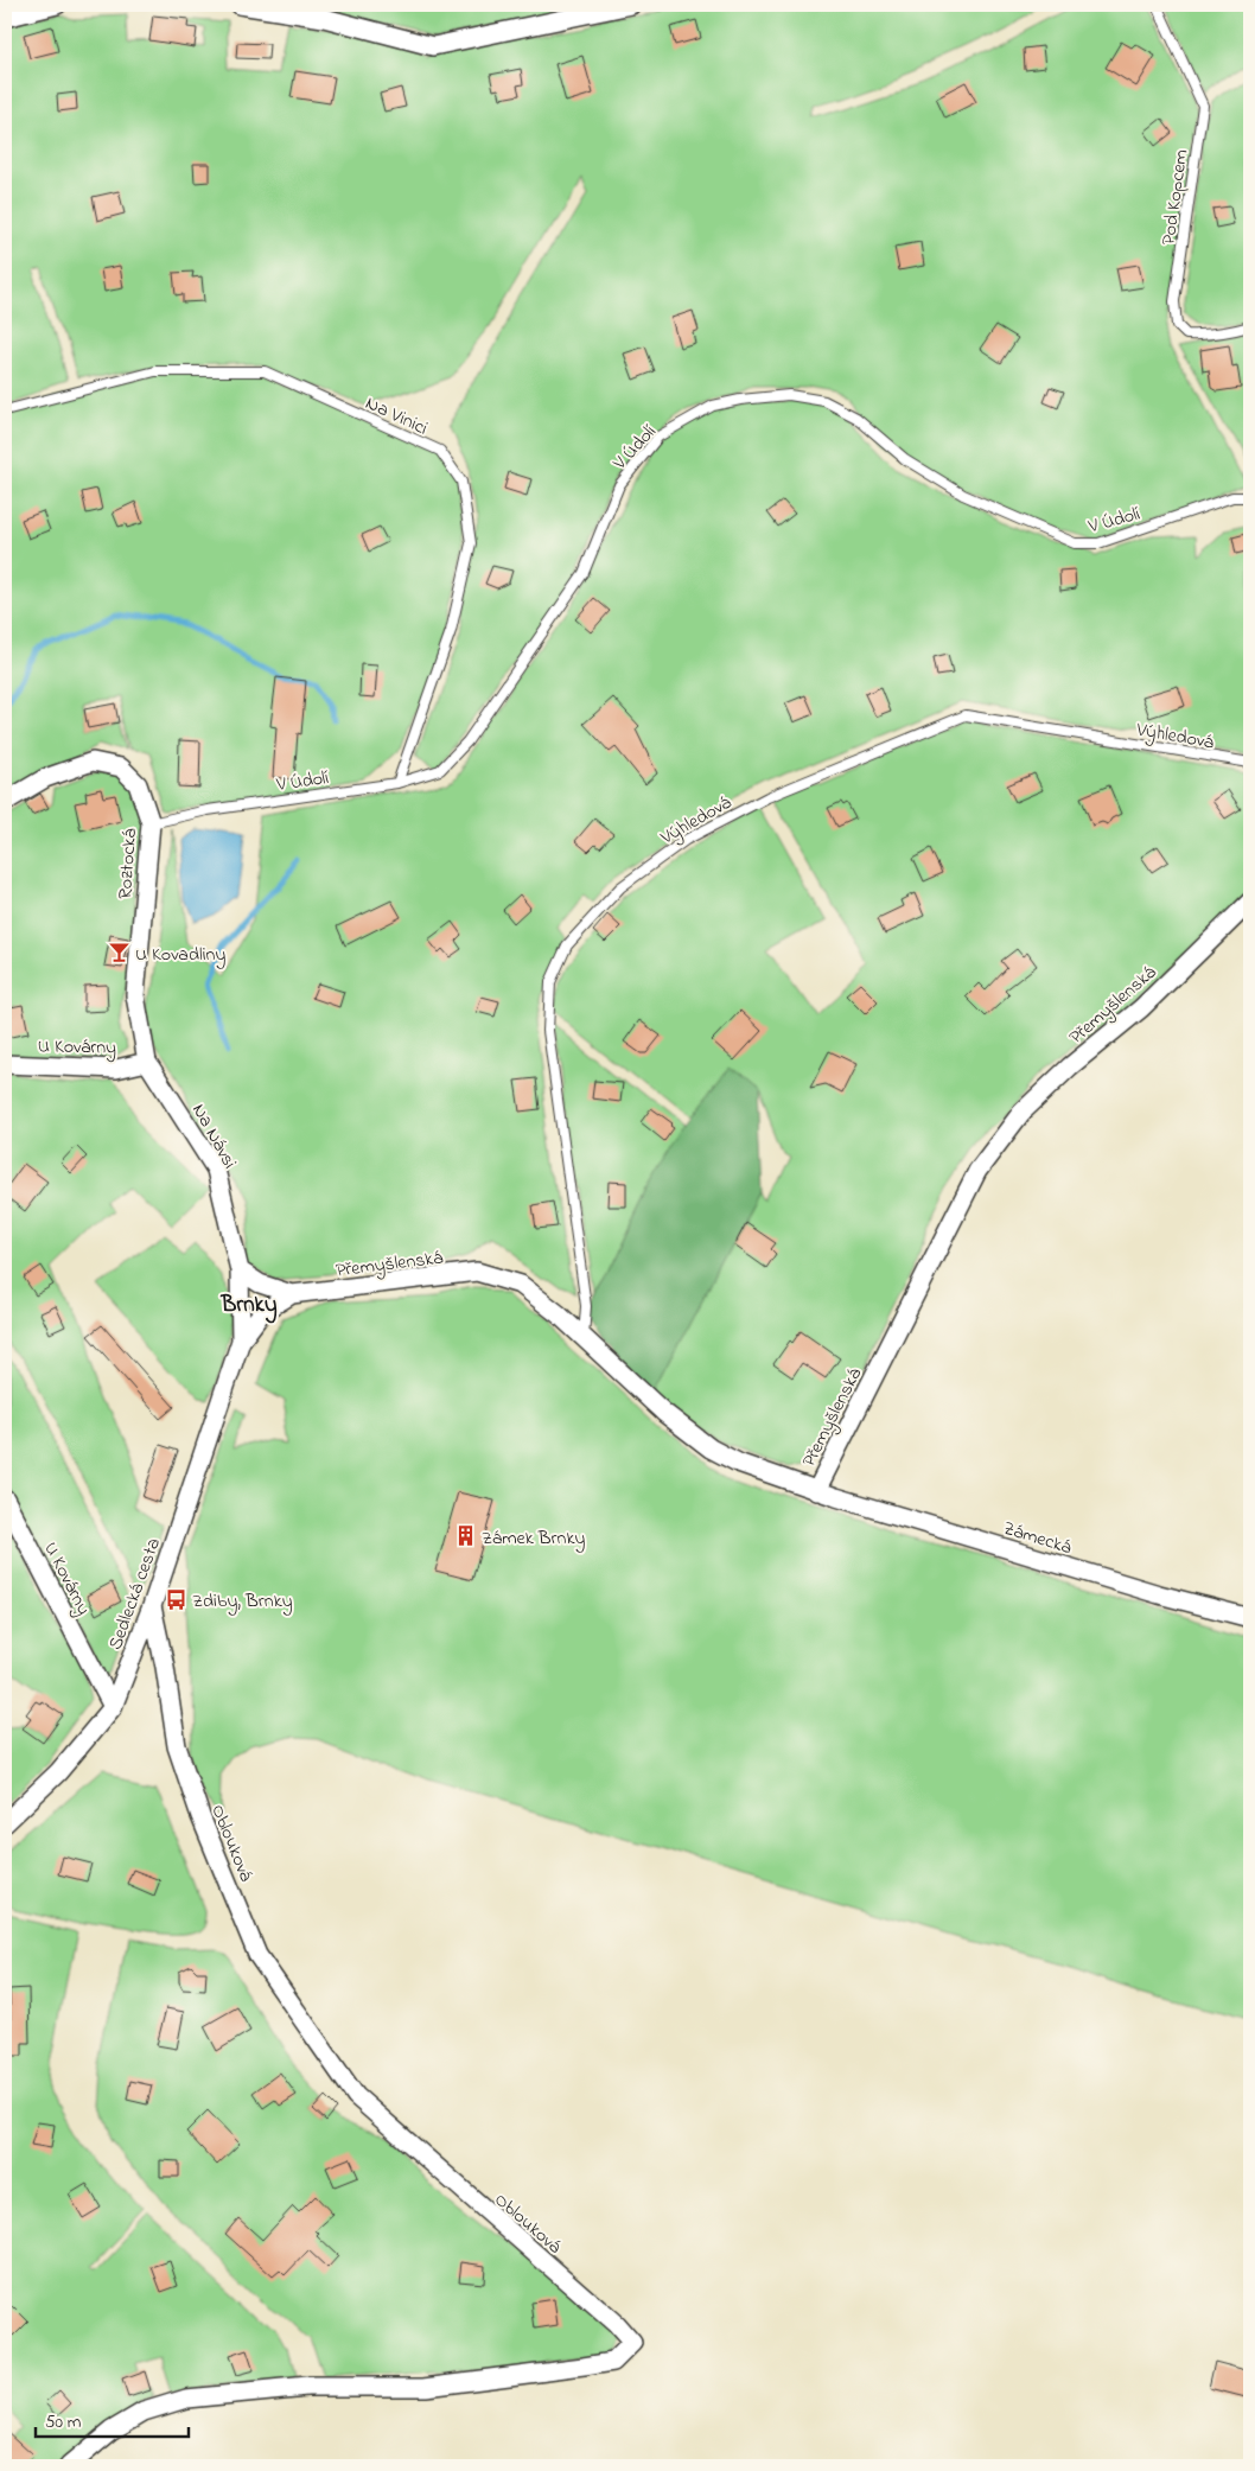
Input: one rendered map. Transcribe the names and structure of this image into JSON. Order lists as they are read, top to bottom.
{
  "streets": {
    "street": [
      "Roztocká",
      "Přemyšlenská",
      "U Kovárny",
      "Na Návsi",
      "Zámecká",
      "Sedlecká cesta",
      "Oblouková"
    ],
    "lane": [
      "Pod Kopcem",
      "Na Vinici",
      "V Údolí",
      "Výhledová"
    ]
  },
  "crossings": [
    ["Na Vinici", "V Údolí"],
    ["V Údolí", "Roztocká"],
    ["Výhledová", "Přemyšlenská"],
    ["Roztocká", "U Kovárny"],
    ["Roztocká", "Na Návsi"],
    ["Přemyšlenská", "Zámecká"],
    ["U Kovárny", "Na Návsi"],
    ["U Kovárny", "Sedlecká cesta"],
    ["Na Návsi", "Sedlecká cesta"],
    ["Sedlecká cesta", "Oblouková"]
  ],
  "districts": ["Brnky"],
  "places": {
    "bar": ["U Kovadliny"],
    "building": ["Zámek Brnky"],
    "bus stop": ["Zdiby, Brnky"]
  },
  "scale_bar": "50 m"
}
